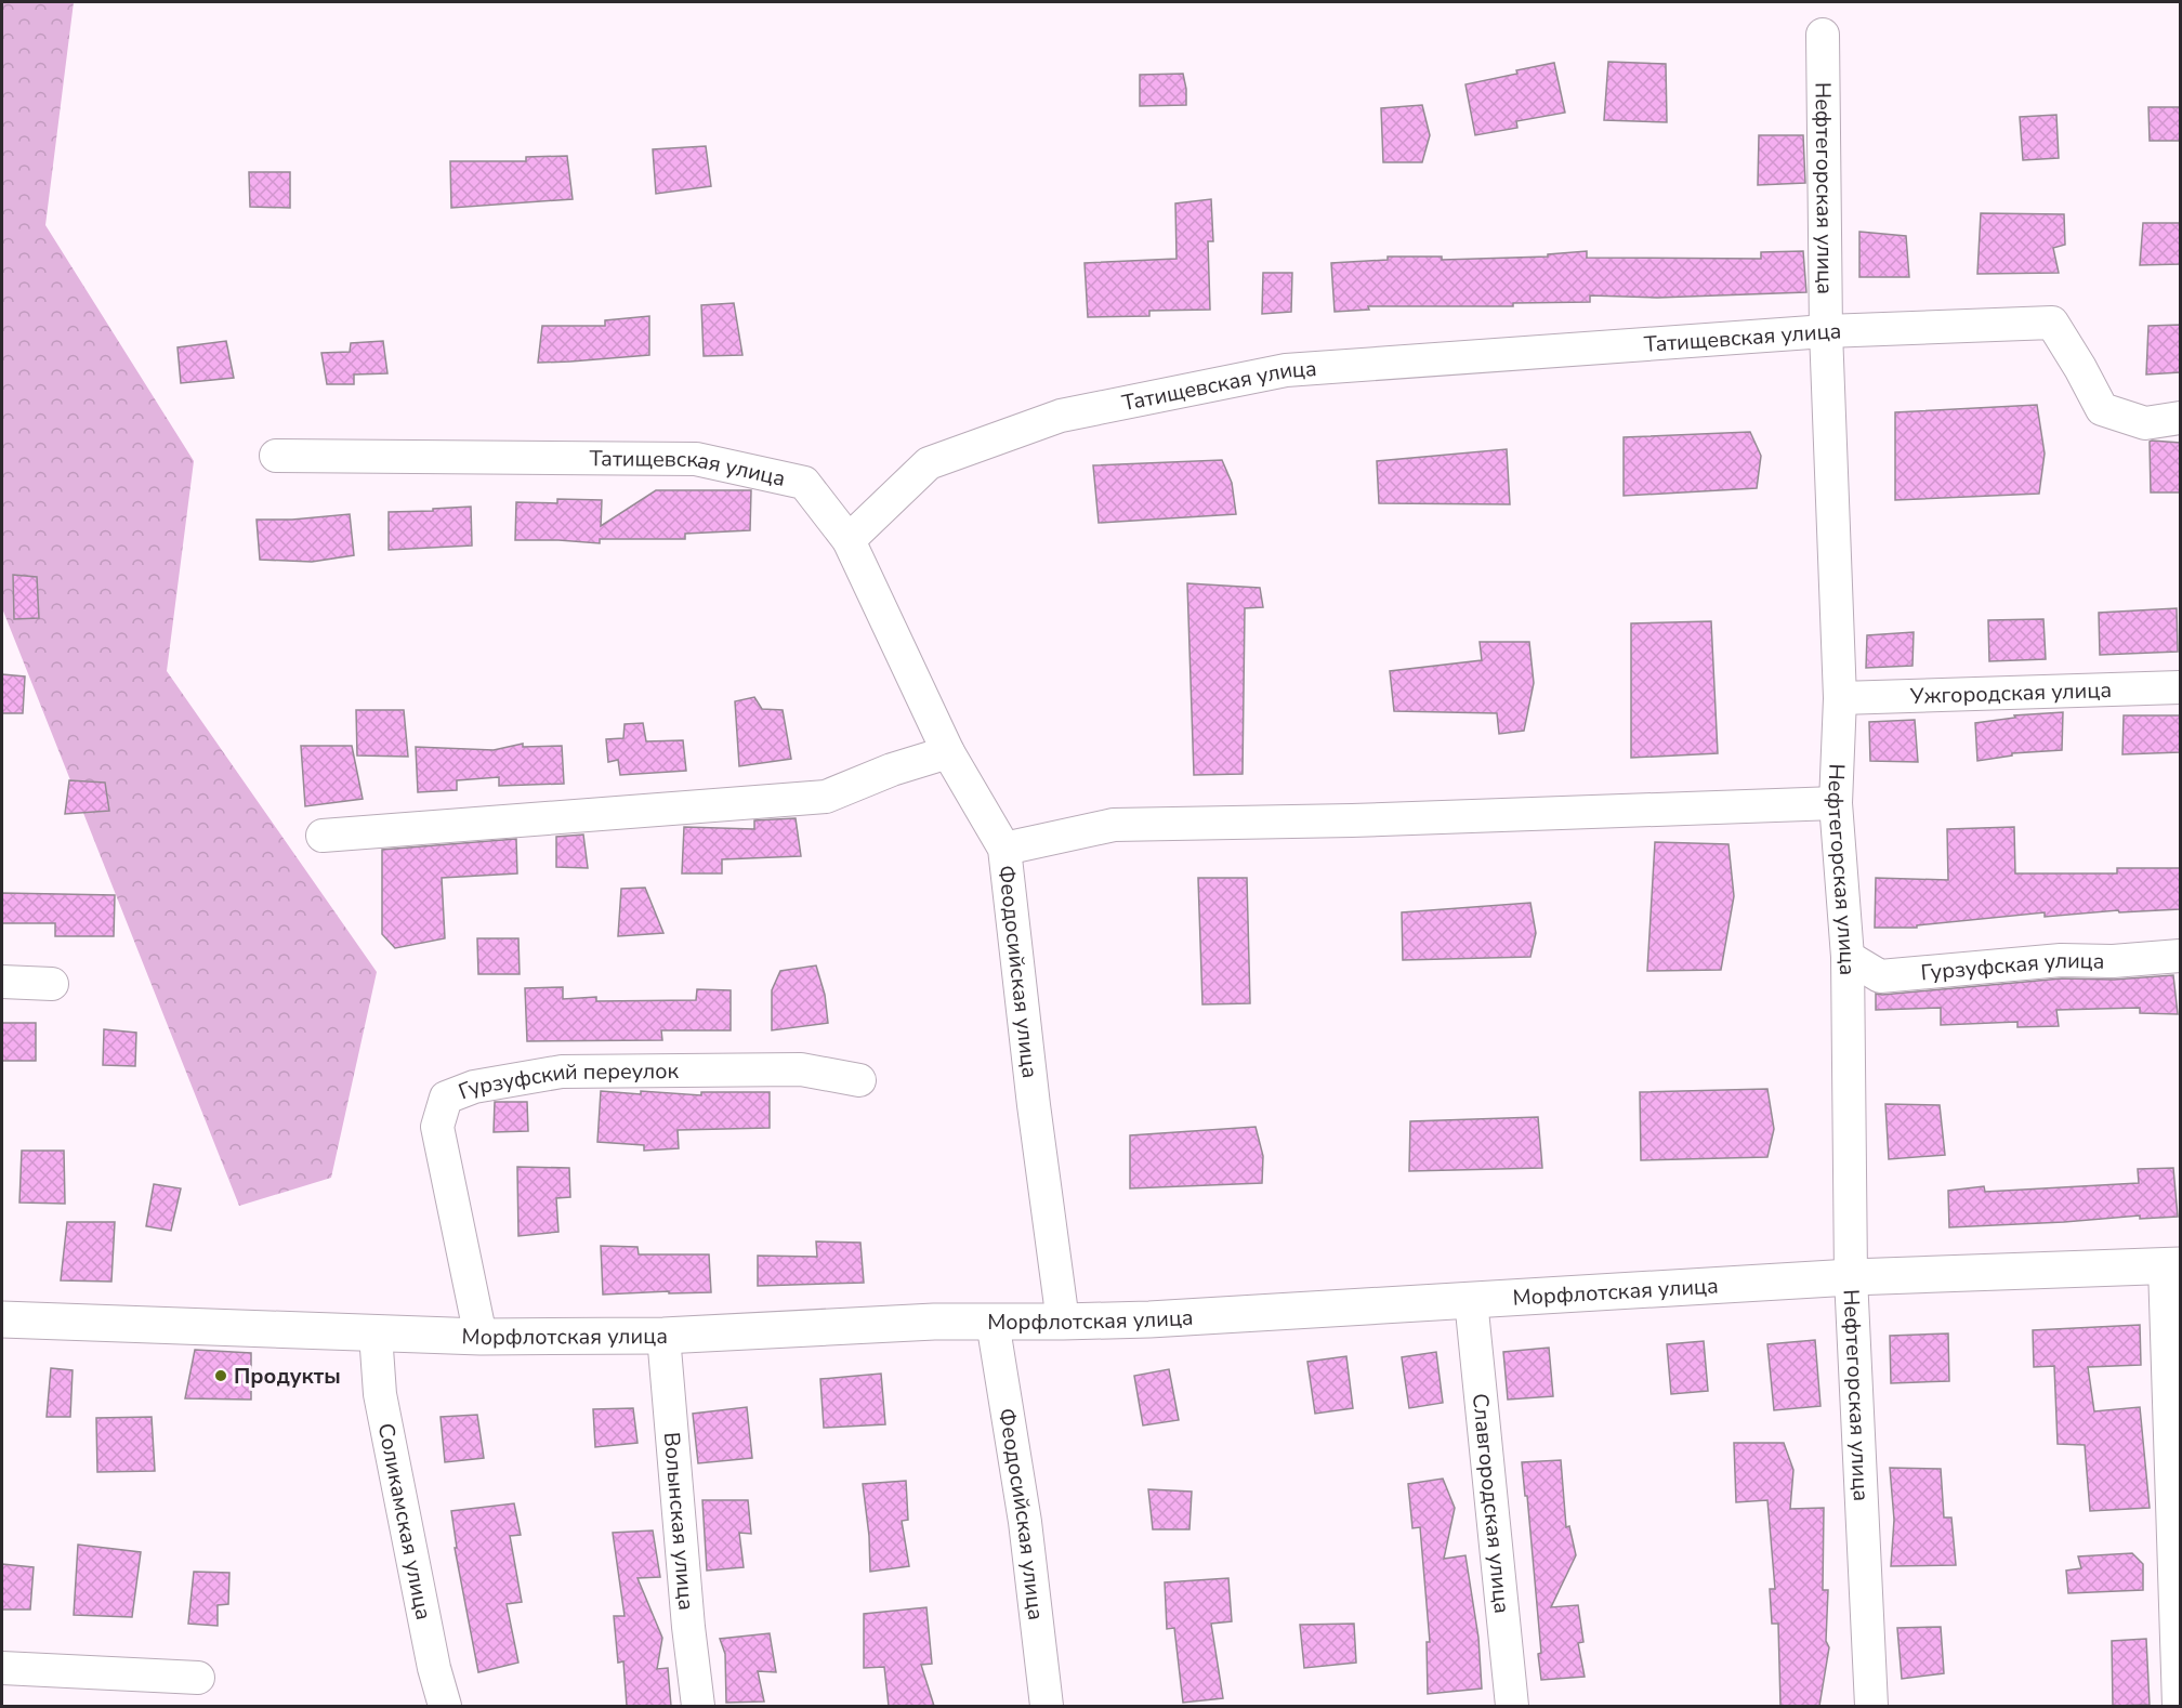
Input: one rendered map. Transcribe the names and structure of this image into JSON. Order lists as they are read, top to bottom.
{
  "streets": {
    "street": [
      "Нефтегорская улица",
      "Татищевская улица",
      "Ужгородская улица",
      "Гурзуфская улица",
      "Феодосийская улица",
      "Гурзуфский переулок",
      "Морфлотская улица",
      "Славгородская улица",
      "Соликамская улица",
      "Волынская улица"
    ]
  },
  "crossings": [
    ["Нефтегорская улица", "Татищевская улица"],
    ["Нефтегорская улица", "Ужгородская улица"],
    ["Нефтегорская улица", "Гурзуфская улица"],
    ["Нефтегорская улица", "Морфлотская улица"],
    ["Татищевская улица", "Феодосийская улица"],
    ["Феодосийская улица", "Морфлотская улица"],
    ["Гурзуфский переулок", "Морфлотская улица"],
    ["Морфлотская улица", "Славгородская улица"],
    ["Морфлотская улица", "Соликамская улица"],
    ["Морфлотская улица", "Волынская улица"]
  ],
  "places": ["Продукты"]
}
